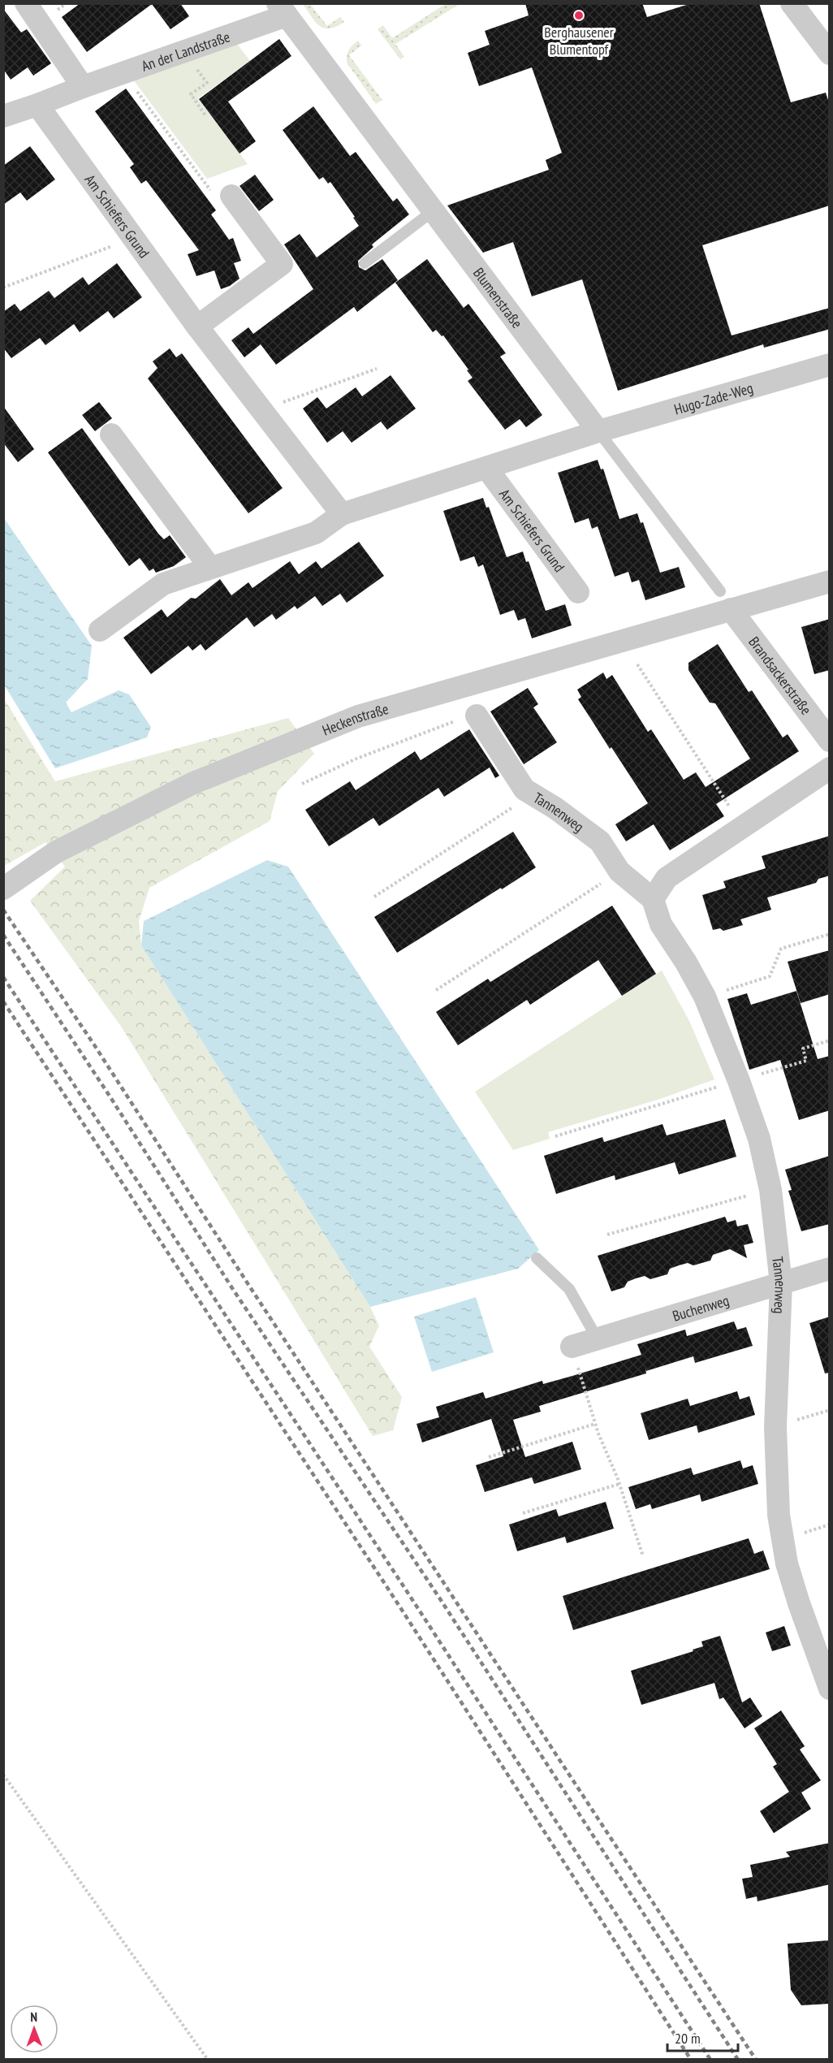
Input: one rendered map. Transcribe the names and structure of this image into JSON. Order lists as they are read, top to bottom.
{
  "streets": {
    "street": [
      "An der Landstraße",
      "Am Schiefers Grund",
      "Blumenstraße",
      "Hugo-Zade-Weg",
      "Brandsackerstraße",
      "Heckenstraße",
      "Tannenweg",
      "Buchenweg"
    ]
  },
  "crossings": [
    ["An der Landstraße", "Blumenstraße"],
    ["Blumenstraße", "Hugo-Zade-Weg"],
    ["Blumenstraße", "Brandsackerstraße"],
    ["Blumenstraße", "Heckenstraße"],
    ["Brandsackerstraße", "Heckenstraße"],
    ["Tannenweg", "Buchenweg"]
  ],
  "places": ["Berghausener Blumentopf"],
  "scale_bar": "20 m",
  "north": "top"
}
